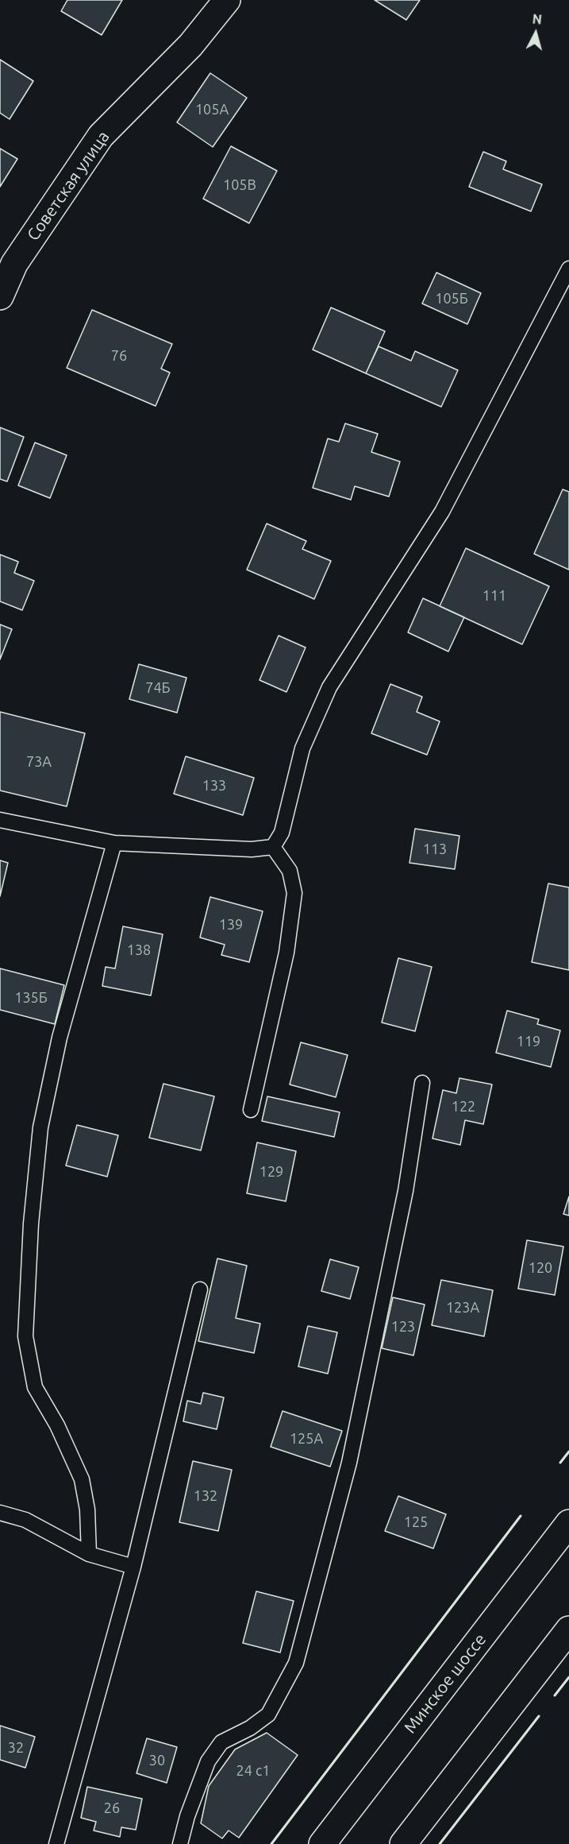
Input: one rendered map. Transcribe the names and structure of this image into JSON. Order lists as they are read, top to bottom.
{
  "streets": {
    "main road": ["Советская улица", "Минское шоссе"]
  },
  "house_numbers": [
    "105А",
    "105В",
    "105Б",
    "76",
    "111",
    "74Б",
    "73А",
    "133",
    "113",
    "139",
    "138",
    "135Б",
    "119",
    "122",
    "129",
    "120",
    "123А",
    "123",
    "125А",
    "132",
    "125",
    "32",
    "30",
    "24 с1",
    "26"
  ],
  "north": "top"
}
